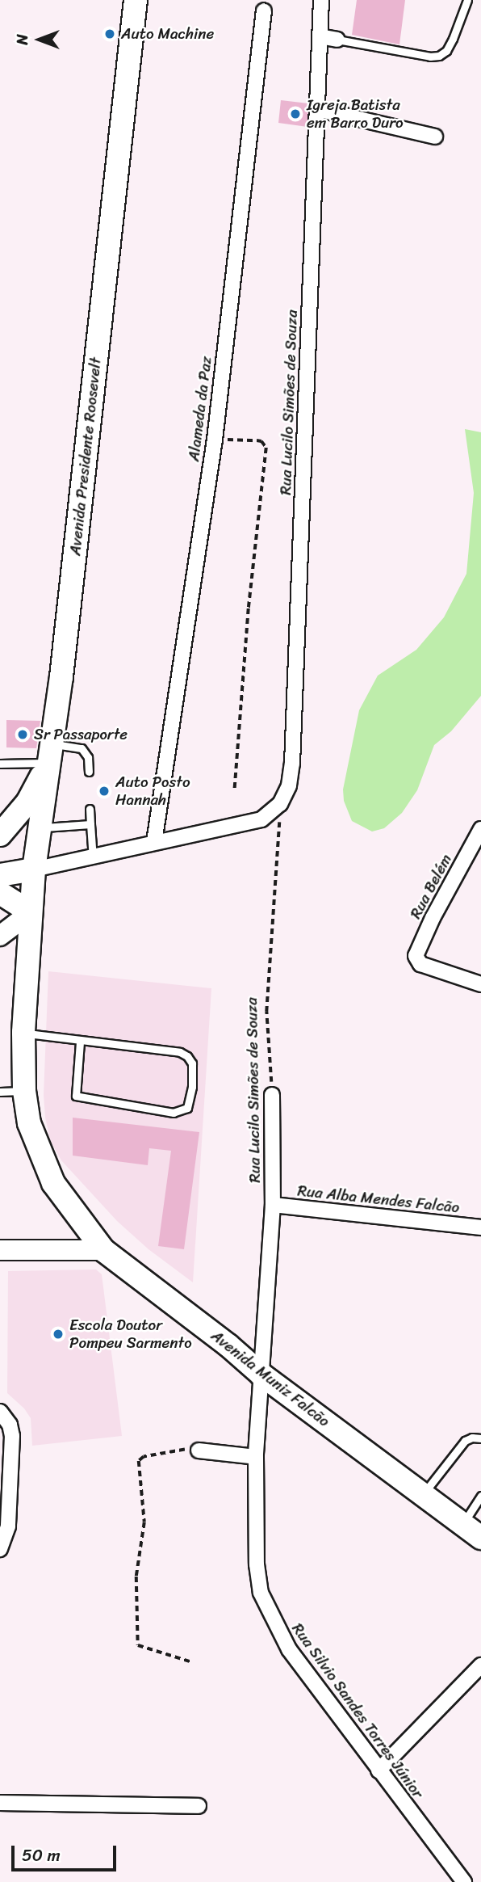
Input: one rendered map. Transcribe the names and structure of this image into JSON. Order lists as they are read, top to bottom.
{
  "streets": {
    "main road": ["Avenida Presidente Roosevelt", "Avenida Muniz Falcão"],
    "street": [
      "Rua Lucilo Simões de Souza",
      "Alameda da Paz",
      "Rua Belém",
      "Rua Alba Mendes Falcão",
      "Rua Silvio Sandes Torres Júnior"
    ]
  },
  "crossings": [
    ["Rua Lucilo Simões de Souza", "Rua Alba Mendes Falcão"],
    ["Rua Lucilo Simões de Souza", "Avenida Muniz Falcão"],
    ["Rua Lucilo Simões de Souza", "Rua Silvio Sandes Torres Júnior"],
    ["Avenida Presidente Roosevelt", "Avenida Muniz Falcão"],
    ["Avenida Muniz Falcão", "Rua Silvio Sandes Torres Júnior"]
  ],
  "places": [
    "Auto Machine",
    "Igreja Batista em Barro Duro",
    "Sr Passaporte",
    "Auto Posto Hannah",
    "Escola Doutor Pompeu Sarmento"
  ],
  "scale_bar": "50 m",
  "north": "left"
}
